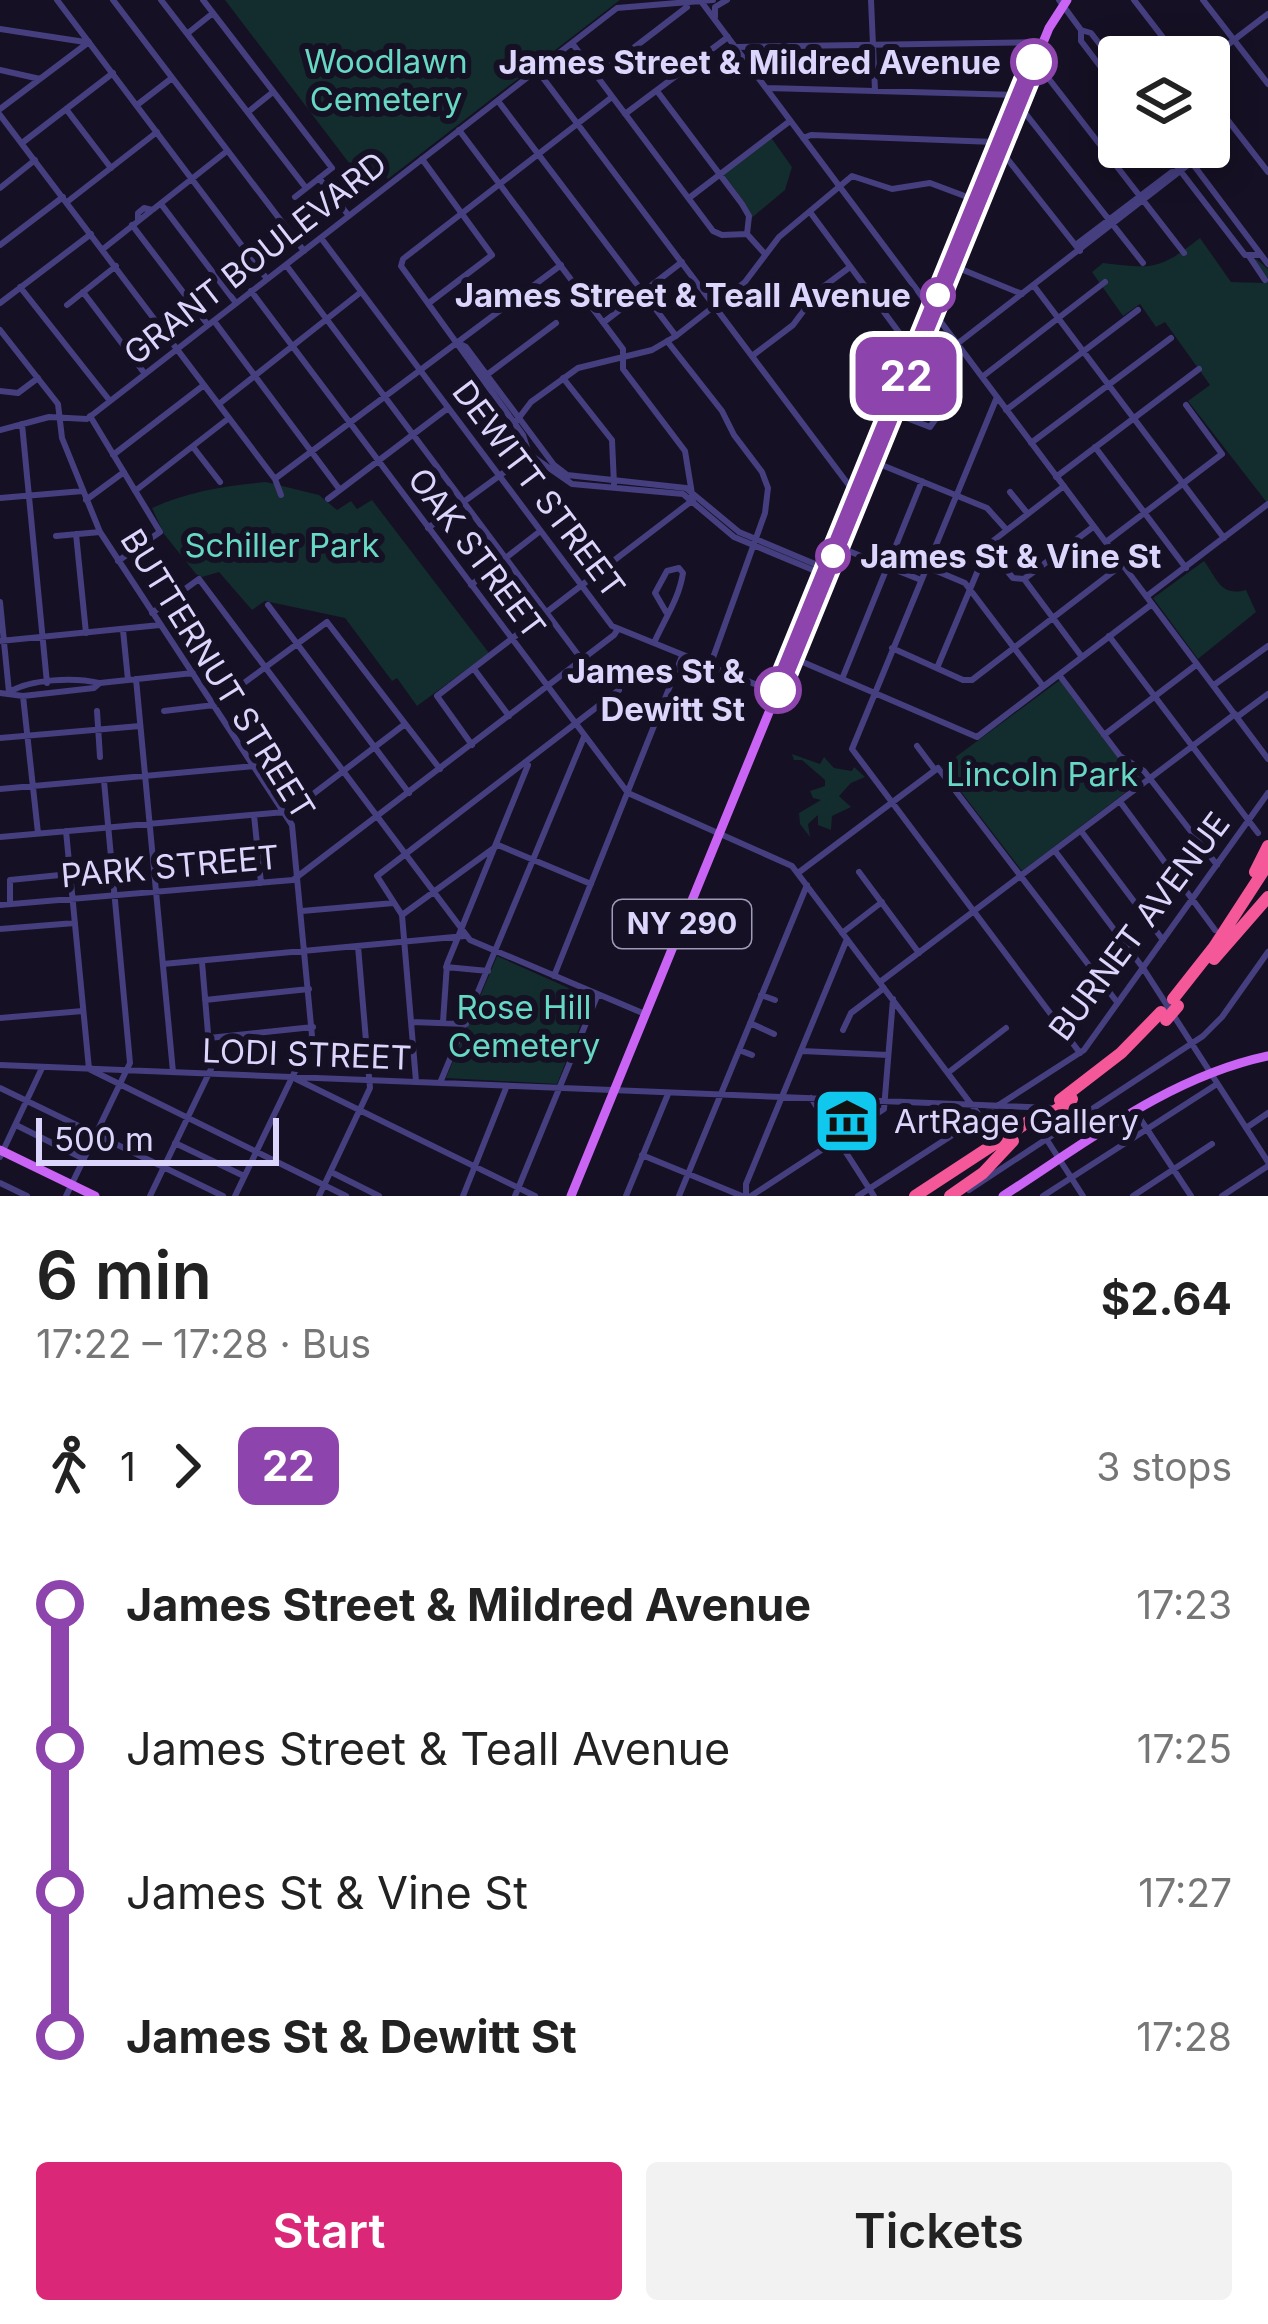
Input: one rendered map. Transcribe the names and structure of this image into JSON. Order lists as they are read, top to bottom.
{
  "streets": {
    "main road": ["NY 290"],
    "street": [
      "GRANT BOULEVARD",
      "DEWITT STREET",
      "OAK STREET",
      "BUTTERNUT STREET",
      "PARK STREET",
      "BURNET AVENUE",
      "LODI STREET"
    ]
  },
  "crossings": [
    ["GRANT BOULEVARD", "DEWITT STREET"],
    ["GRANT BOULEVARD", "OAK STREET"],
    ["DEWITT STREET", "PARK STREET"],
    ["DEWITT STREET", "NY 290"],
    ["OAK STREET", "PARK STREET"],
    ["OAK STREET", "NY 290"],
    ["OAK STREET", "BURNET AVENUE"],
    ["OAK STREET", "LODI STREET"],
    ["BUTTERNUT STREET", "PARK STREET"],
    ["BUTTERNUT STREET", "LODI STREET"],
    ["NY 290", "LODI STREET"],
    ["BURNET AVENUE", "LODI STREET"]
  ],
  "parks": [
    "Woodlawn Cemetery",
    "Schiller Park",
    "Lincoln Park",
    "Rose Hill Cemetery"
  ],
  "places": {
    "other": [
      "James Street & Mildred Avenue",
      "James Street & Teall Avenue",
      "James St & Vine St",
      "James St & Dewitt St"
    ],
    "museum": ["ArtRage Gallery"]
  },
  "lines": ["bus line 22"],
  "scale_bar": "500 m",
  "page": {
    "on_map": "22",
    "scale": "500 m",
    "heading": ["6 min", "17:22 – 17:28 · Bus", "$2.64"],
    "legs": ["1", "22", "3 stops"],
    "list": [
      {
        "name": "James Street & Mildred Avenue",
        "value": "17:23"
      },
      {
        "name": "James Street & Teall Avenue",
        "value": "17:25"
      },
      {
        "name": "James St & Vine St",
        "value": "17:27"
      },
      {
        "name": "James St & Dewitt St",
        "value": "17:28"
      }
    ],
    "buttons": ["Start", "Tickets"]
  }
}
